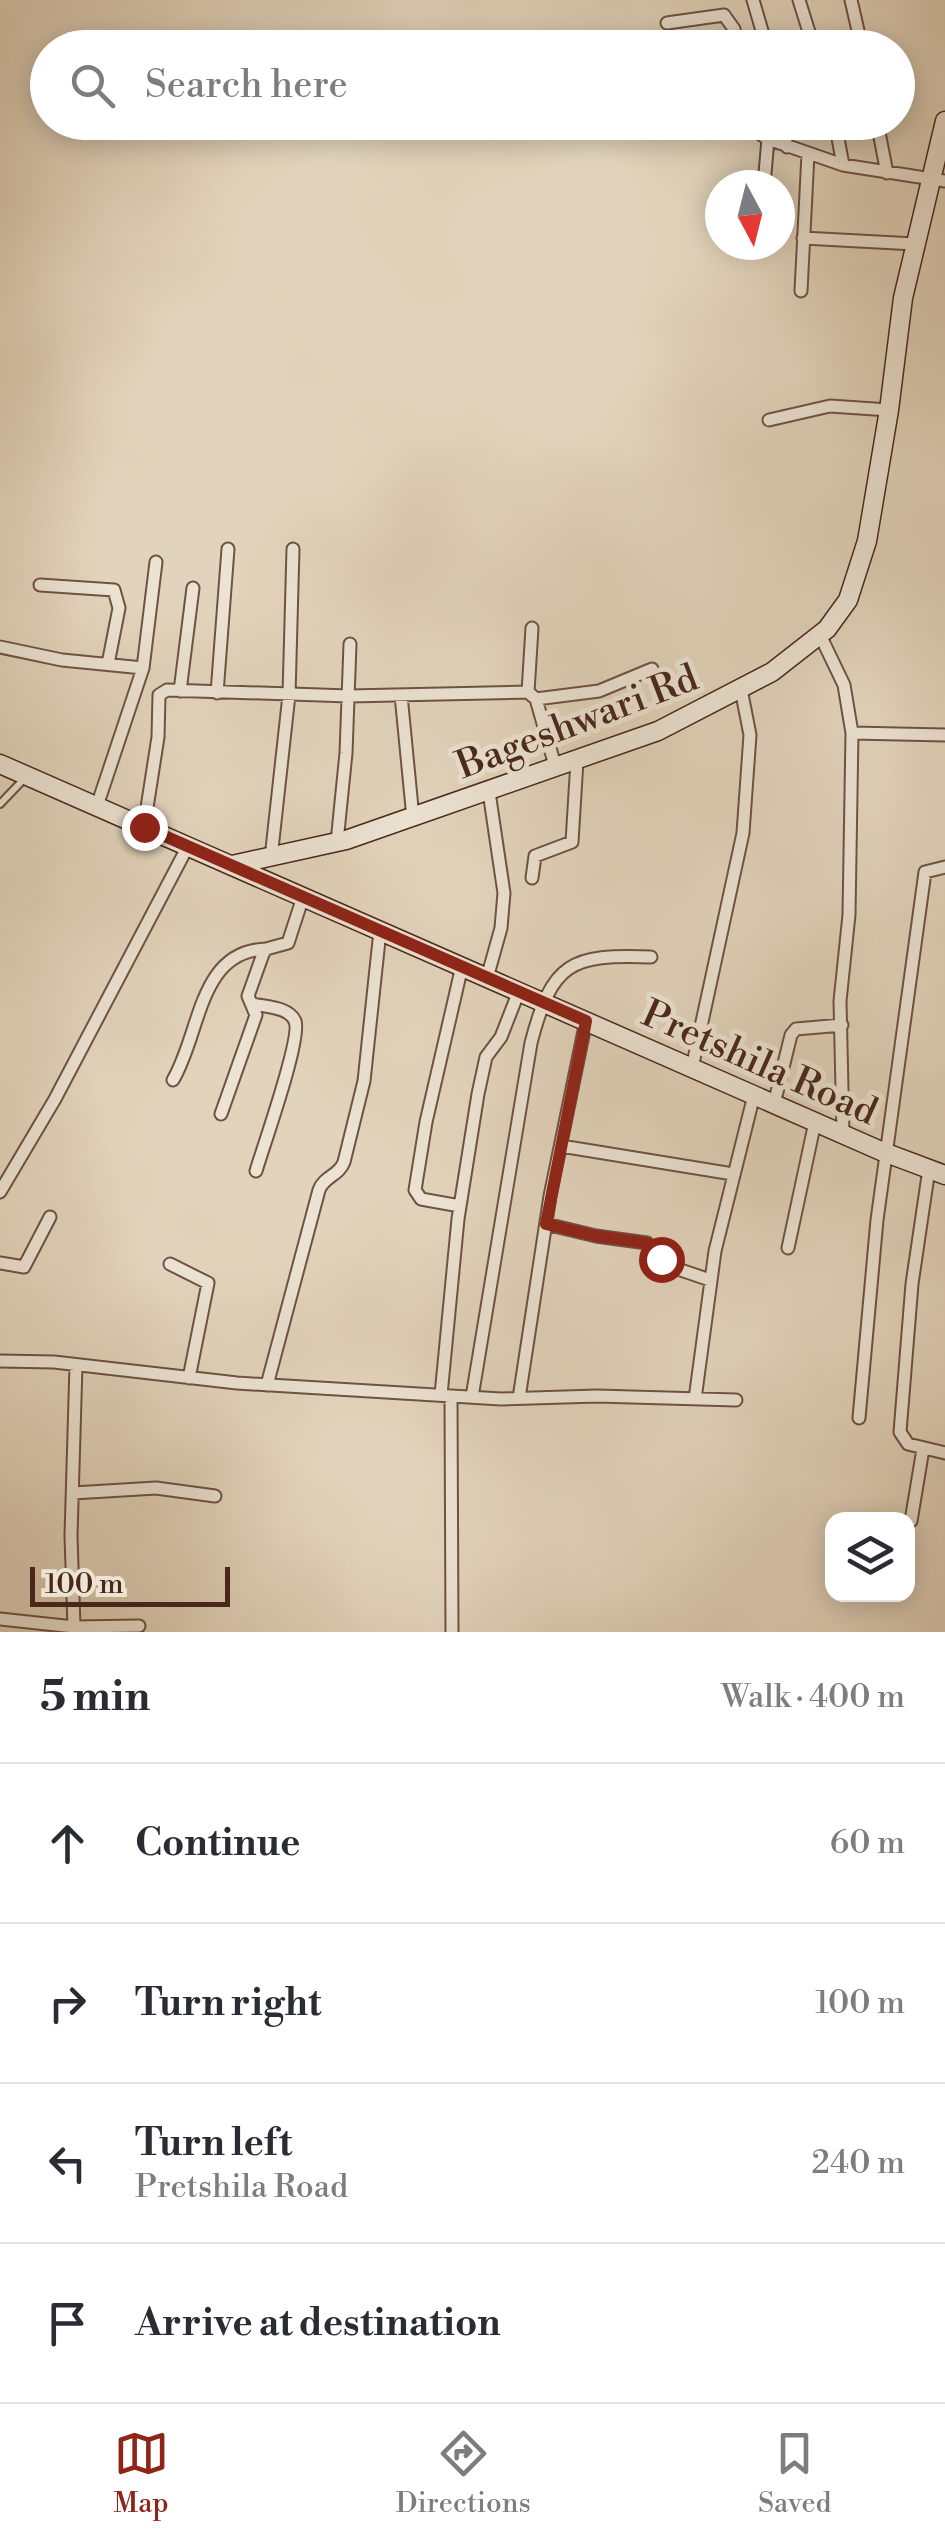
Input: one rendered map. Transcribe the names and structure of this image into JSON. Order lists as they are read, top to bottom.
{
  "streets": {
    "street": ["Bageshwari Rd", "Pretshila Road"]
  },
  "crossings": [
    ["Bageshwari Rd", "Pretshila Road"]
  ],
  "scale_bar": "100 m",
  "north": "bottom",
  "page": {
    "search": "Search here",
    "scale": "100 m",
    "heading": ["5 min", "Walk · 400 m"],
    "list": [
      ["Continue", "60 m"],
      ["Turn right", "100 m"],
      ["Turn left", "Pretshila Road", "240 m"],
      "Arrive at destination"
    ],
    "nav": ["Map", "Directions", "Saved"]
  }
}
